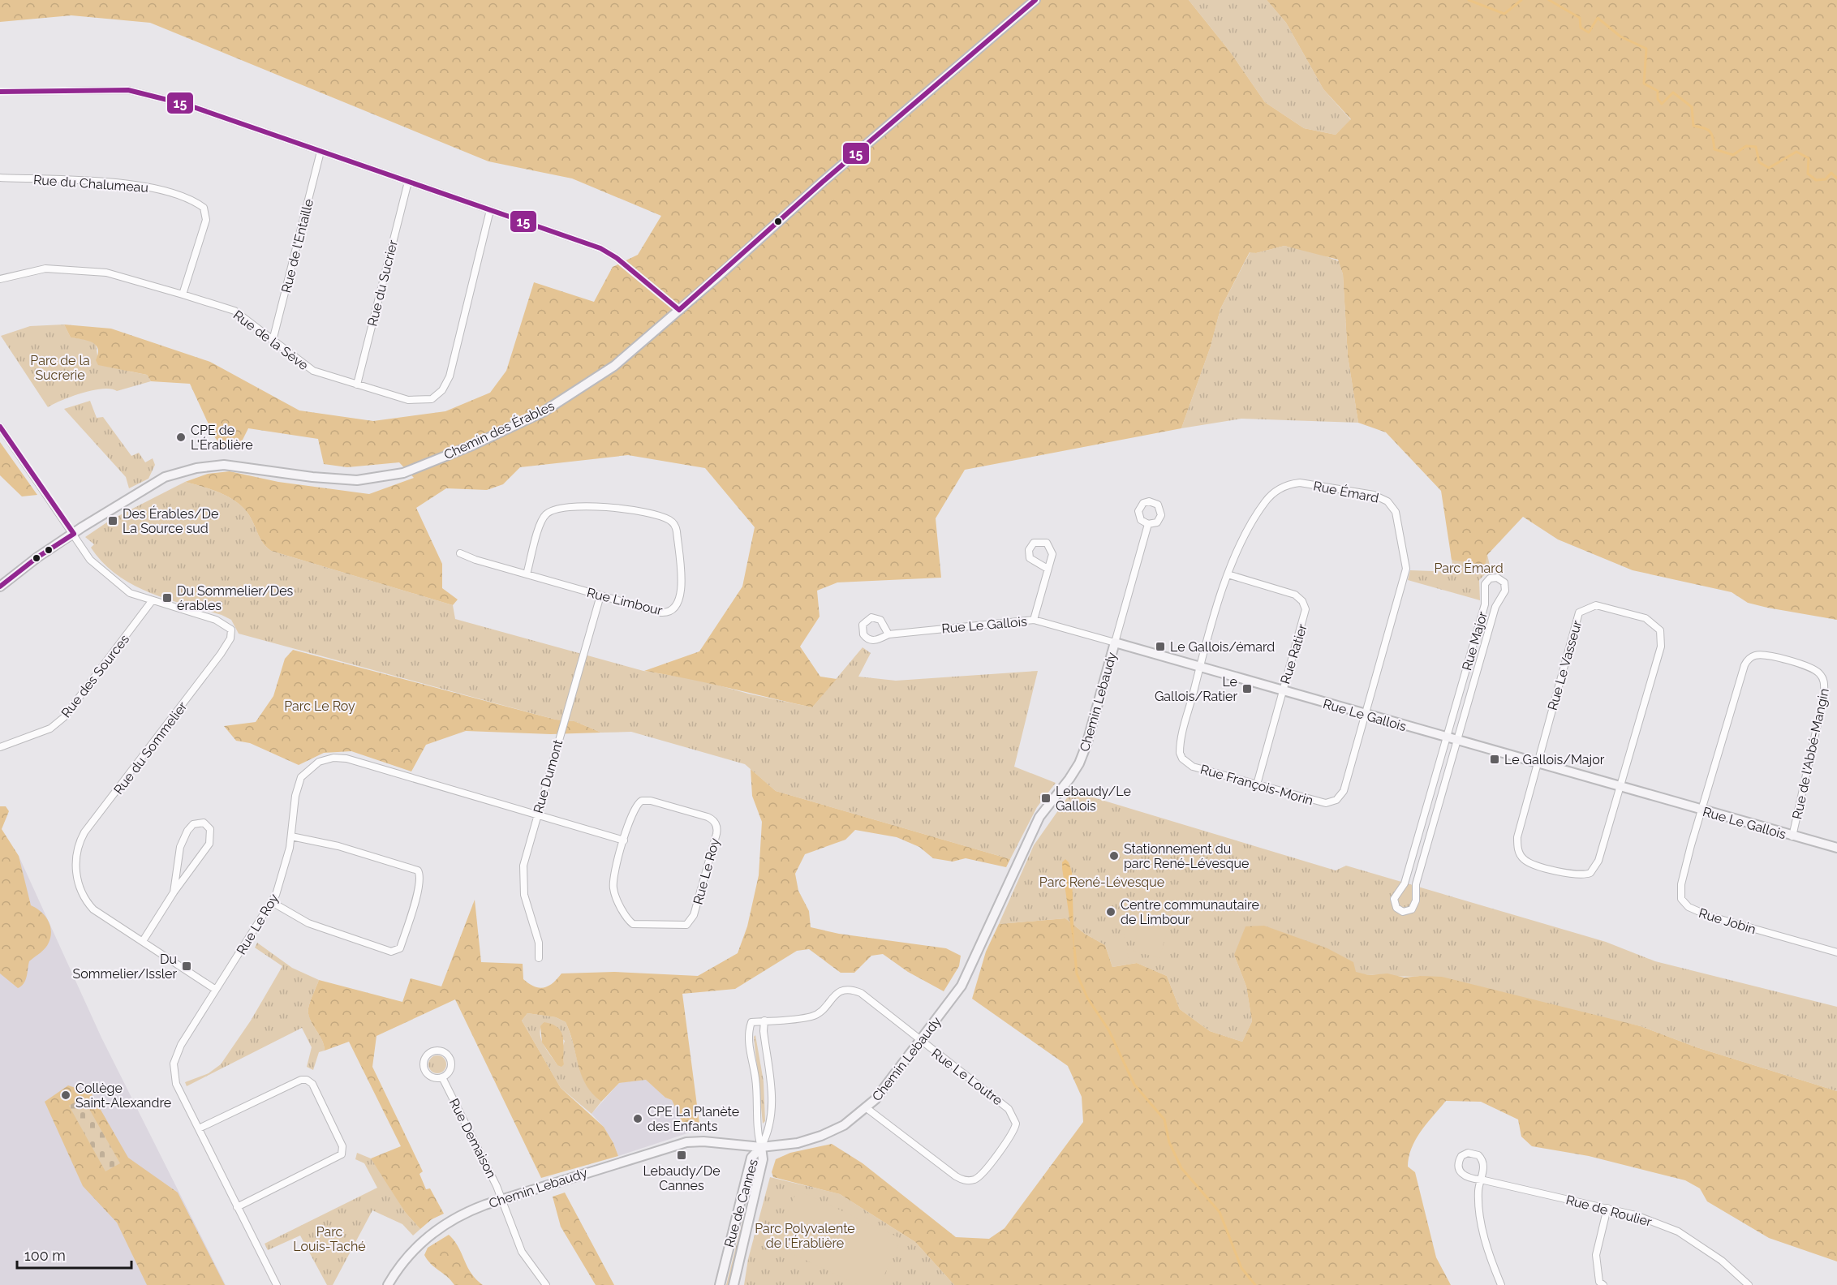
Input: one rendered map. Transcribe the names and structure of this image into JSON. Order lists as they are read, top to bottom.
{
  "streets": {
    "street": [
      "Rue du Chalumeau",
      "Rue de l'Entaille",
      "Rue du Sucrier",
      "Rue de la Sève",
      "Chemin des Érables",
      "Rue Émard",
      "Rue Limbour",
      "Rue Le Gallois",
      "Rue Major",
      "Rue Ratier",
      "Rue Le Vasseur",
      "Rue des Sources",
      "Chemin Lebaudy",
      "Rue du Sommelier",
      "Rue de l'Abbé-Mangin",
      "Rue Dumont",
      "Rue François-Morin",
      "Rue Le Roy",
      "Rue Jobin",
      "Rue Le Loutre",
      "Rue Demaison",
      "Rue de Cannes",
      "Rue de Roulier"
    ]
  },
  "crossings": [
    ["Rue du Chalumeau", "Rue de la Sève"],
    ["Rue de l'Entaille", "Rue de la Sève"],
    ["Rue du Sucrier", "Rue de la Sève"],
    ["Chemin des Érables", "Rue du Sommelier"],
    ["Rue Émard", "Rue Le Gallois"],
    ["Rue Émard", "Rue Ratier"],
    ["Rue Émard", "Rue François-Morin"],
    ["Rue Limbour", "Rue Dumont"],
    ["Rue Le Gallois", "Rue Major"],
    ["Rue Le Gallois", "Rue Ratier"],
    ["Rue Le Gallois", "Rue Le Vasseur"],
    ["Rue Le Gallois", "Chemin Lebaudy"],
    ["Rue Le Gallois", "Rue de l'Abbé-Mangin"],
    ["Rue Le Gallois", "Rue François-Morin"],
    ["Rue Le Gallois", "Rue Jobin"],
    ["Rue Ratier", "Rue François-Morin"],
    ["Rue des Sources", "Rue du Sommelier"],
    ["Chemin Lebaudy", "Rue Le Loutre"],
    ["Chemin Lebaudy", "Rue Demaison"],
    ["Chemin Lebaudy", "Rue de Cannes"],
    ["Rue du Sommelier", "Rue Le Roy"],
    ["Rue de l'Abbé-Mangin", "Rue Jobin"],
    ["Rue Dumont", "Rue Le Roy"],
    ["Rue Le Loutre", "Rue de Cannes"]
  ],
  "parks": [
    "Parc de la Sucrerie",
    "Parc Émard",
    "Parc Le Roy",
    "Parc René-Lévesque",
    "Parc Polyvalente de l'Érablière",
    "Parc Louis-Taché"
  ],
  "places": {
    "other": [
      "CPE de L'Érablière",
      "Stationnement du parc René-Lévesque",
      "Centre communautaire de Limbour",
      "Collège Saint-Alexandre",
      "CPE La Planète des Enfants"
    ],
    "transit": [
      "Des Érables/De La Source sud",
      "Du Sommelier/Des érables",
      "Le Gallois/émard",
      "Le Gallois/Ratier",
      "Le Gallois/Major",
      "Lebaudy/Le Gallois",
      "Du Sommelier/Issler",
      "Lebaudy/De Cannes"
    ]
  },
  "lines": ["transit line 15"],
  "scale_bar": "100 m"
}
